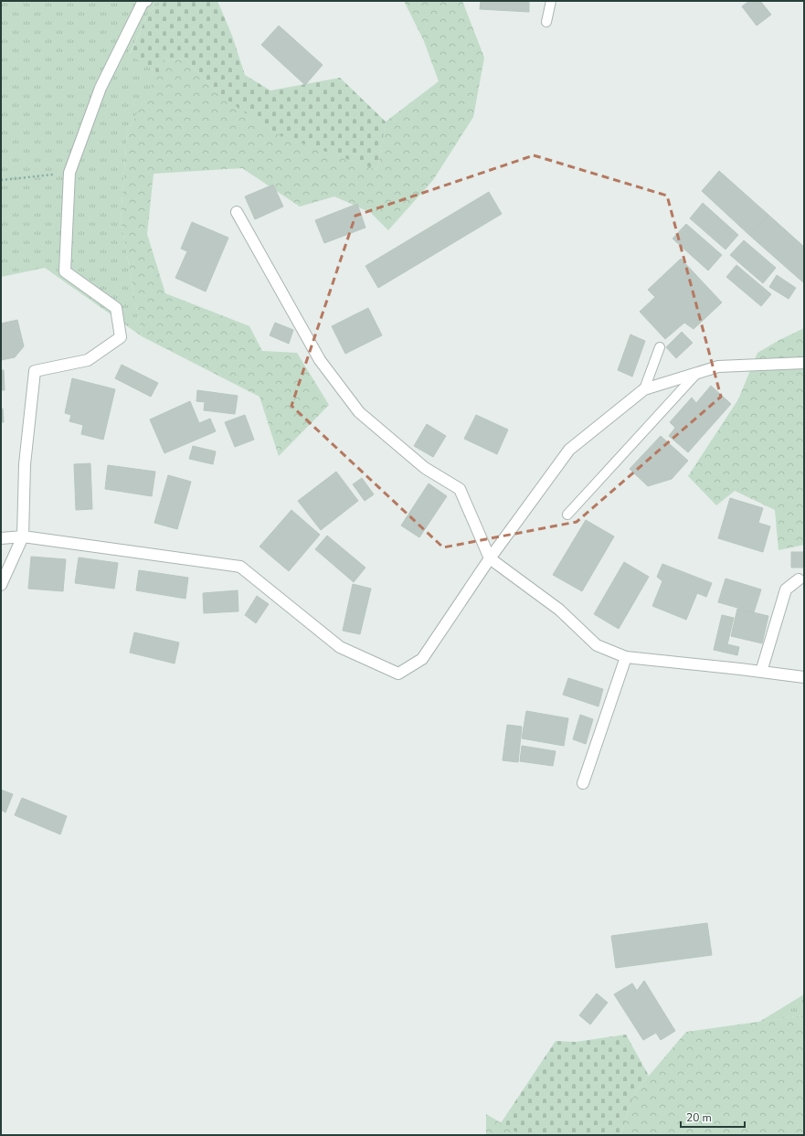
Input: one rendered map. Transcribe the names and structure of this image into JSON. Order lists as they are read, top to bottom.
{
  "scale_bar": "20 m"
}
